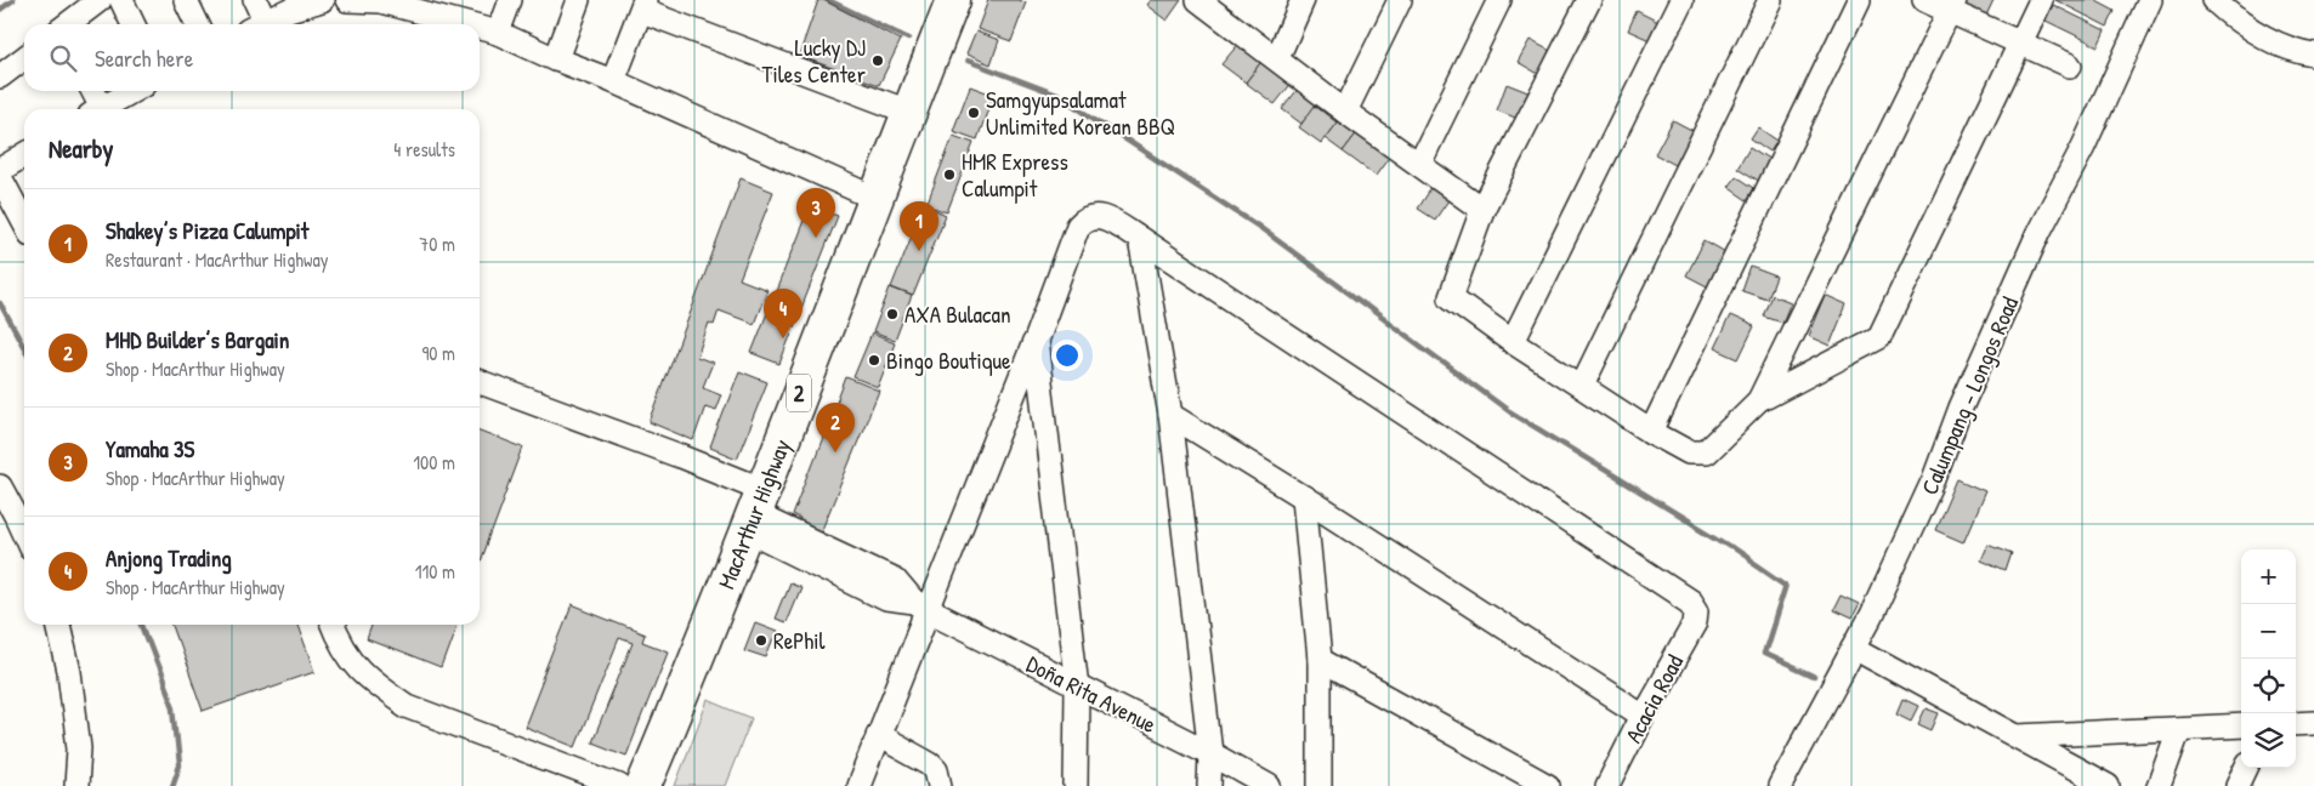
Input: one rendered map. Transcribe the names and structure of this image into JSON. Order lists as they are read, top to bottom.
{
  "streets": {
    "highway": ["2", "MacArthur Highway"],
    "street": ["Calumpang - Longos Road", "Doña Rita Avenue", "Acacia Road"]
  },
  "crossings": [
    ["MacArthur Highway", "Doña Rita Avenue"]
  ],
  "places": [
    "Lucky DJ Tiles Center",
    "Samgyupsalamat Unlimited Korean BBQ",
    "HMR Express Calumpit",
    "AXA Bulacan",
    "Bingo Boutique",
    "RePhil"
  ],
  "page": {
    "search": "Search here",
    "heading": ["Nearby", "4 results"],
    "pins": [
      "3",
      "1",
      "4",
      "2"
    ],
    "list": [
      {
        "mark": "1",
        "name": "Shakey’s Pizza Calumpit",
        "note": "Restaurant · MacArthur Highway",
        "value": "70 m"
      },
      {
        "mark": "2",
        "name": "MHD Builder’s Bargain",
        "note": "Shop · MacArthur Highway",
        "value": "90 m"
      },
      {
        "mark": "3",
        "name": "Yamaha 3S",
        "note": "Shop · MacArthur Highway",
        "value": "100 m"
      },
      {
        "mark": "4",
        "name": "Anjong Trading",
        "note": "Shop · MacArthur Highway",
        "value": "110 m"
      }
    ],
    "map_buttons": ["+", "−"]
  }
}
